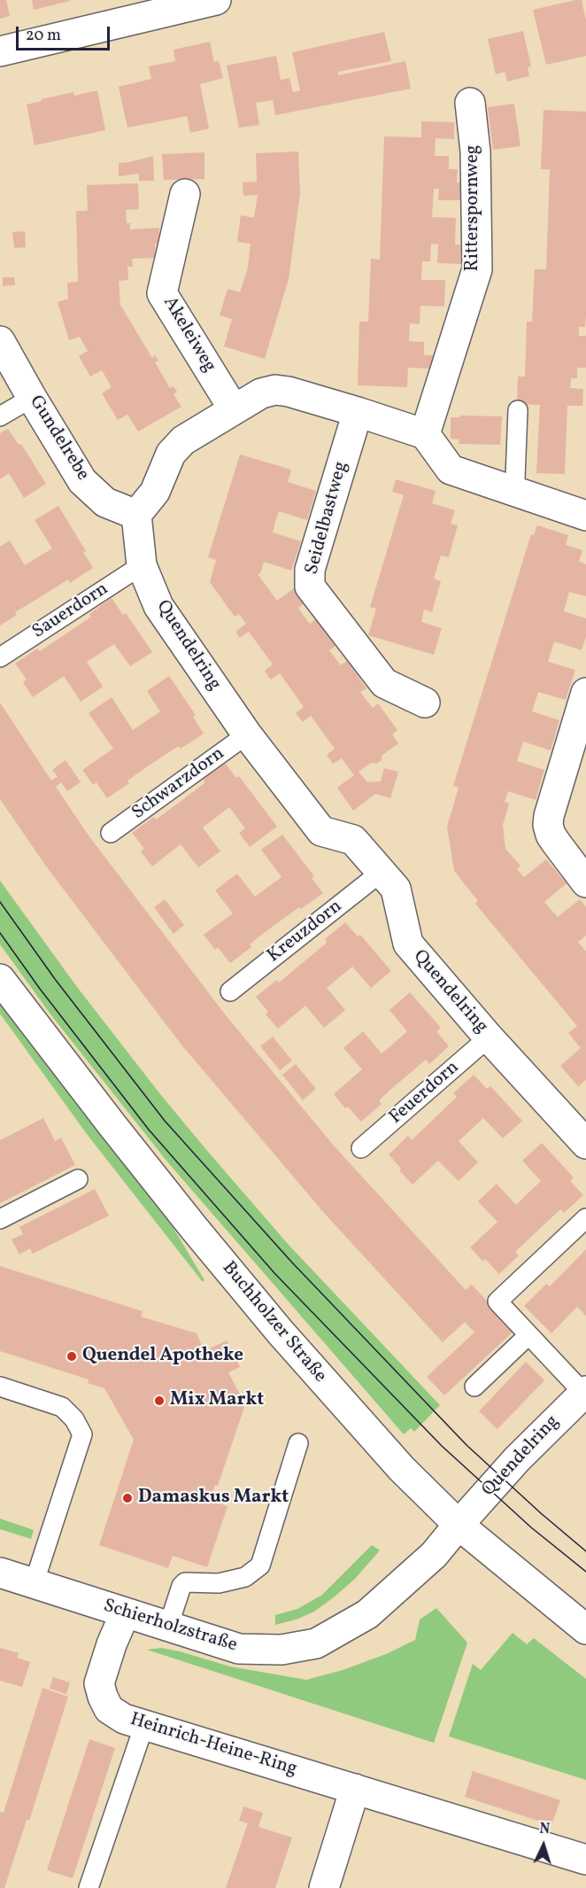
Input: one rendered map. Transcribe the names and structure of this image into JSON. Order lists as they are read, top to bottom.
{
  "streets": {
    "street": [
      "Ritterspornweg",
      "Akeleiweg",
      "Gundelrebe",
      "Seidelbastweg",
      "Quendelring",
      "Buchholzer Straße",
      "Schierholzstraße",
      "Heinrich-Heine-Ring"
    ],
    "lane": [
      "Sauerdorn",
      "Schwarzdorn",
      "Kreuzdorn",
      "Feuerdorn"
    ]
  },
  "crossings": [
    ["Gundelrebe", "Quendelring"],
    ["Sauerdorn", "Quendelring"],
    ["Quendelring", "Schwarzdorn"],
    ["Quendelring", "Kreuzdorn"],
    ["Quendelring", "Feuerdorn"],
    ["Quendelring", "Buchholzer Straße"],
    ["Quendelring", "Schierholzstraße"],
    ["Buchholzer Straße", "Schierholzstraße"],
    ["Schierholzstraße", "Heinrich-Heine-Ring"]
  ],
  "places": ["Quendel Apotheke", "Mix Markt", "Damaskus Markt"],
  "scale_bar": "20 m",
  "north": "top"
}
